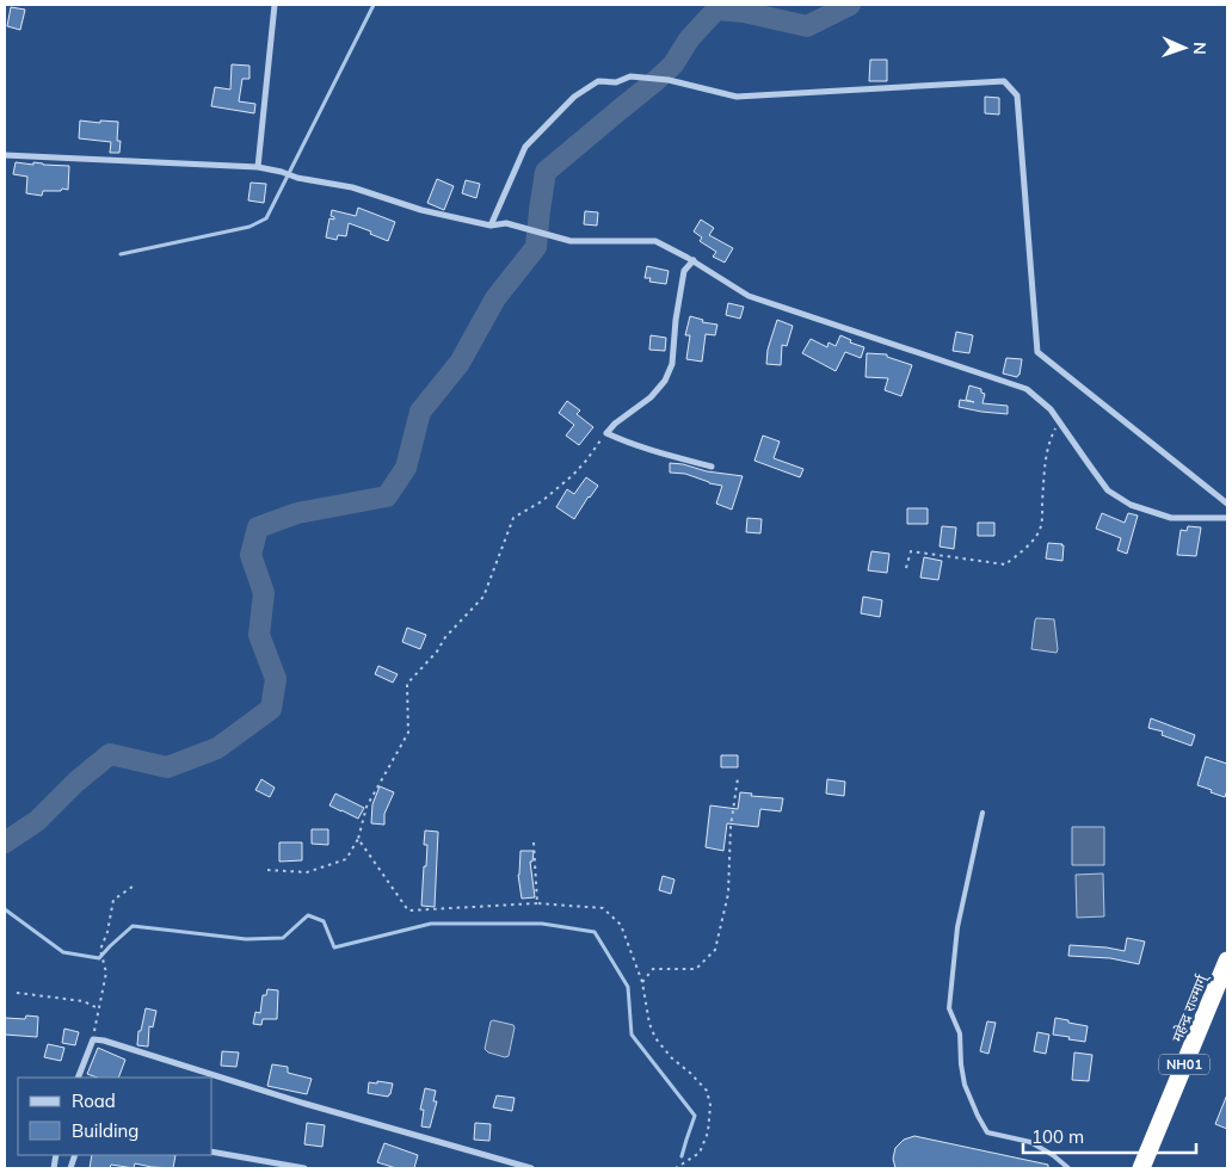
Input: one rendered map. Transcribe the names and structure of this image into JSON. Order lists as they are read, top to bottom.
{
  "streets": {
    "highway": ["महेन्द्र राज्मार्ग्", "NH01"]
  },
  "legend": ["Road", "Building"],
  "scale_bar": "100 m",
  "north": "right"
}
